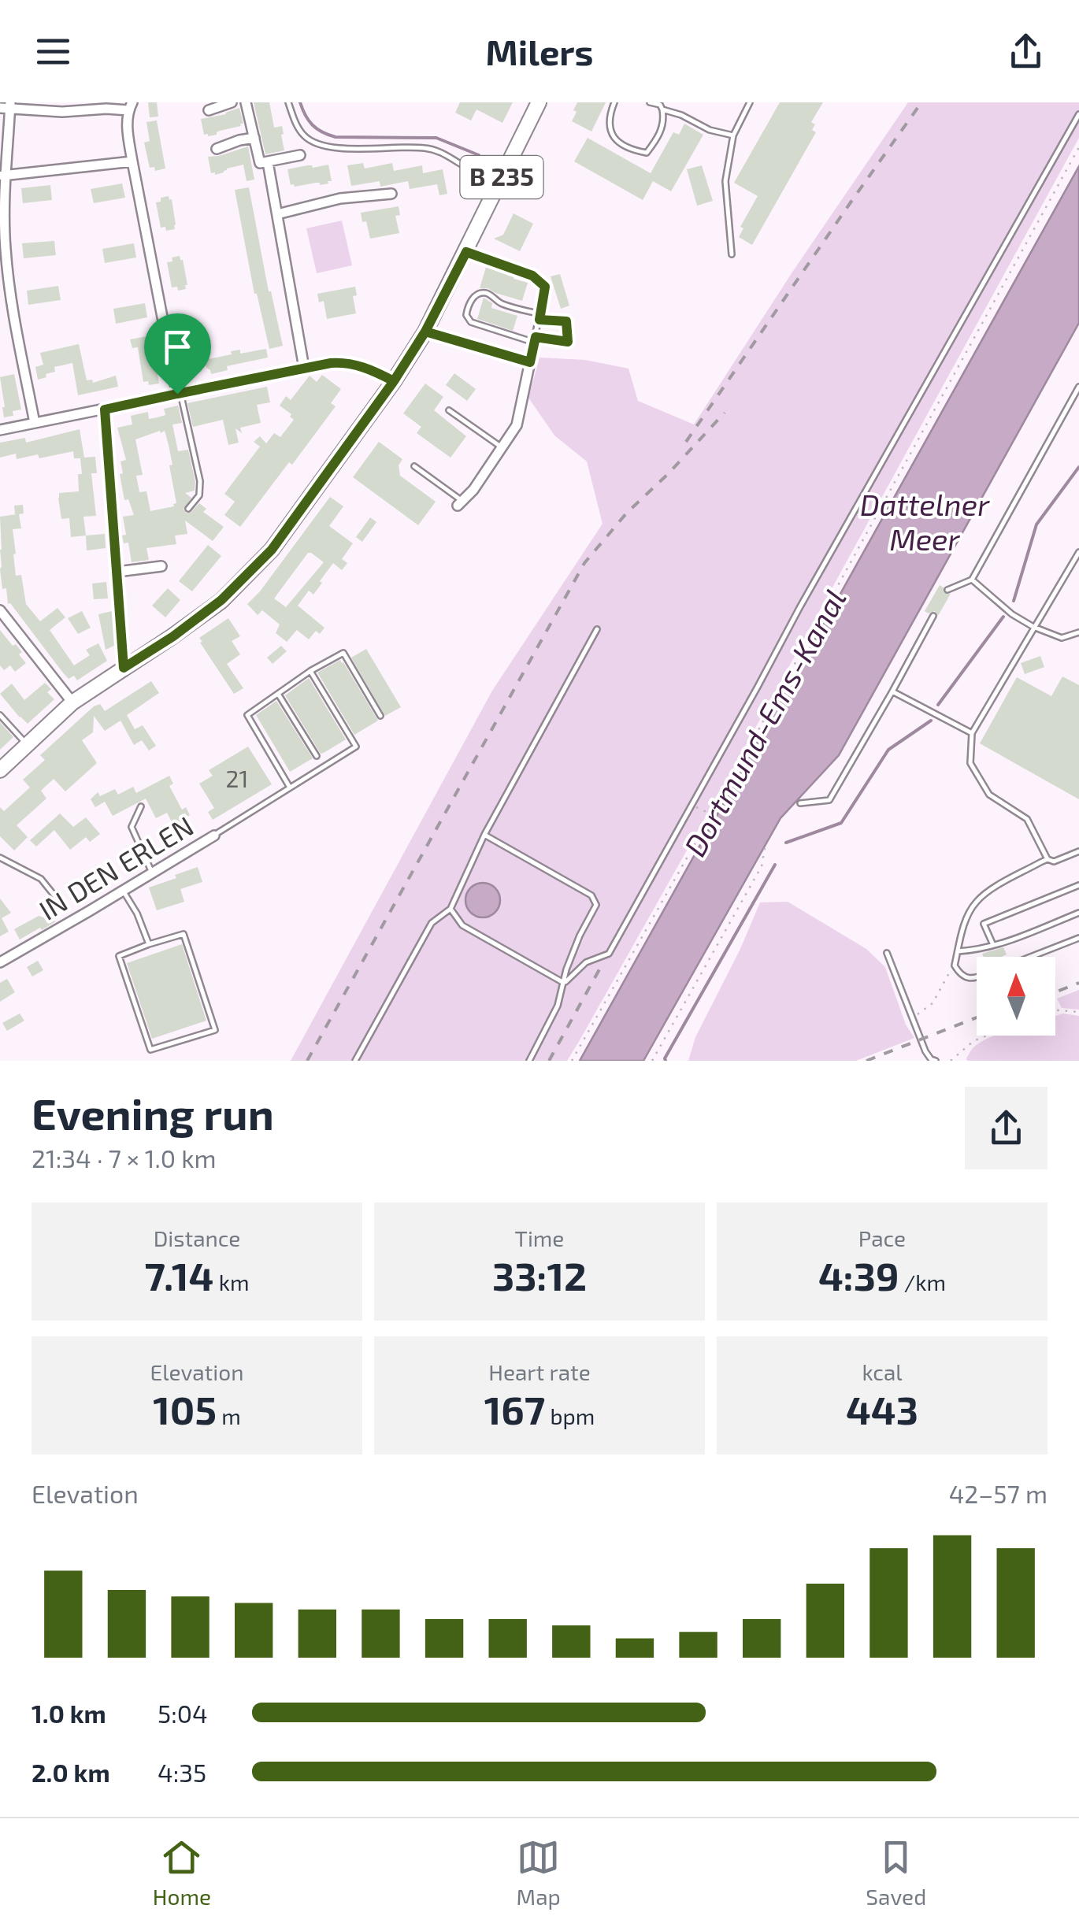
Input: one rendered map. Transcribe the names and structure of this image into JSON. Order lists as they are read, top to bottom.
{
  "streets": {
    "main road": ["B 235"],
    "street": ["IN DEN ERLEN"]
  },
  "water": ["Dattelner Meer", "Dortmund-Ems-Kanal"],
  "house_numbers": ["21"],
  "north": "top",
  "page": {
    "header": "Milers",
    "heading": ["Evening run", "21:34 · 7 × 1.0 km"],
    "stats": [
      ["Distance", "7.14 km"],
      ["Time", "33:12"],
      ["Pace", "4:39 /km"],
      ["Elevation", "105 m"],
      ["Heart rate", "167 bpm"],
      ["kcal", "443"]
    ],
    "chart": ["Elevation", "42–57 m"],
    "list": [
      {
        "name": "1.0 km",
        "note": "5:04"
      },
      {
        "name": "2.0 km",
        "note": "4:35"
      }
    ],
    "tabs": ["Home", "Map", "Saved"]
  }
}
